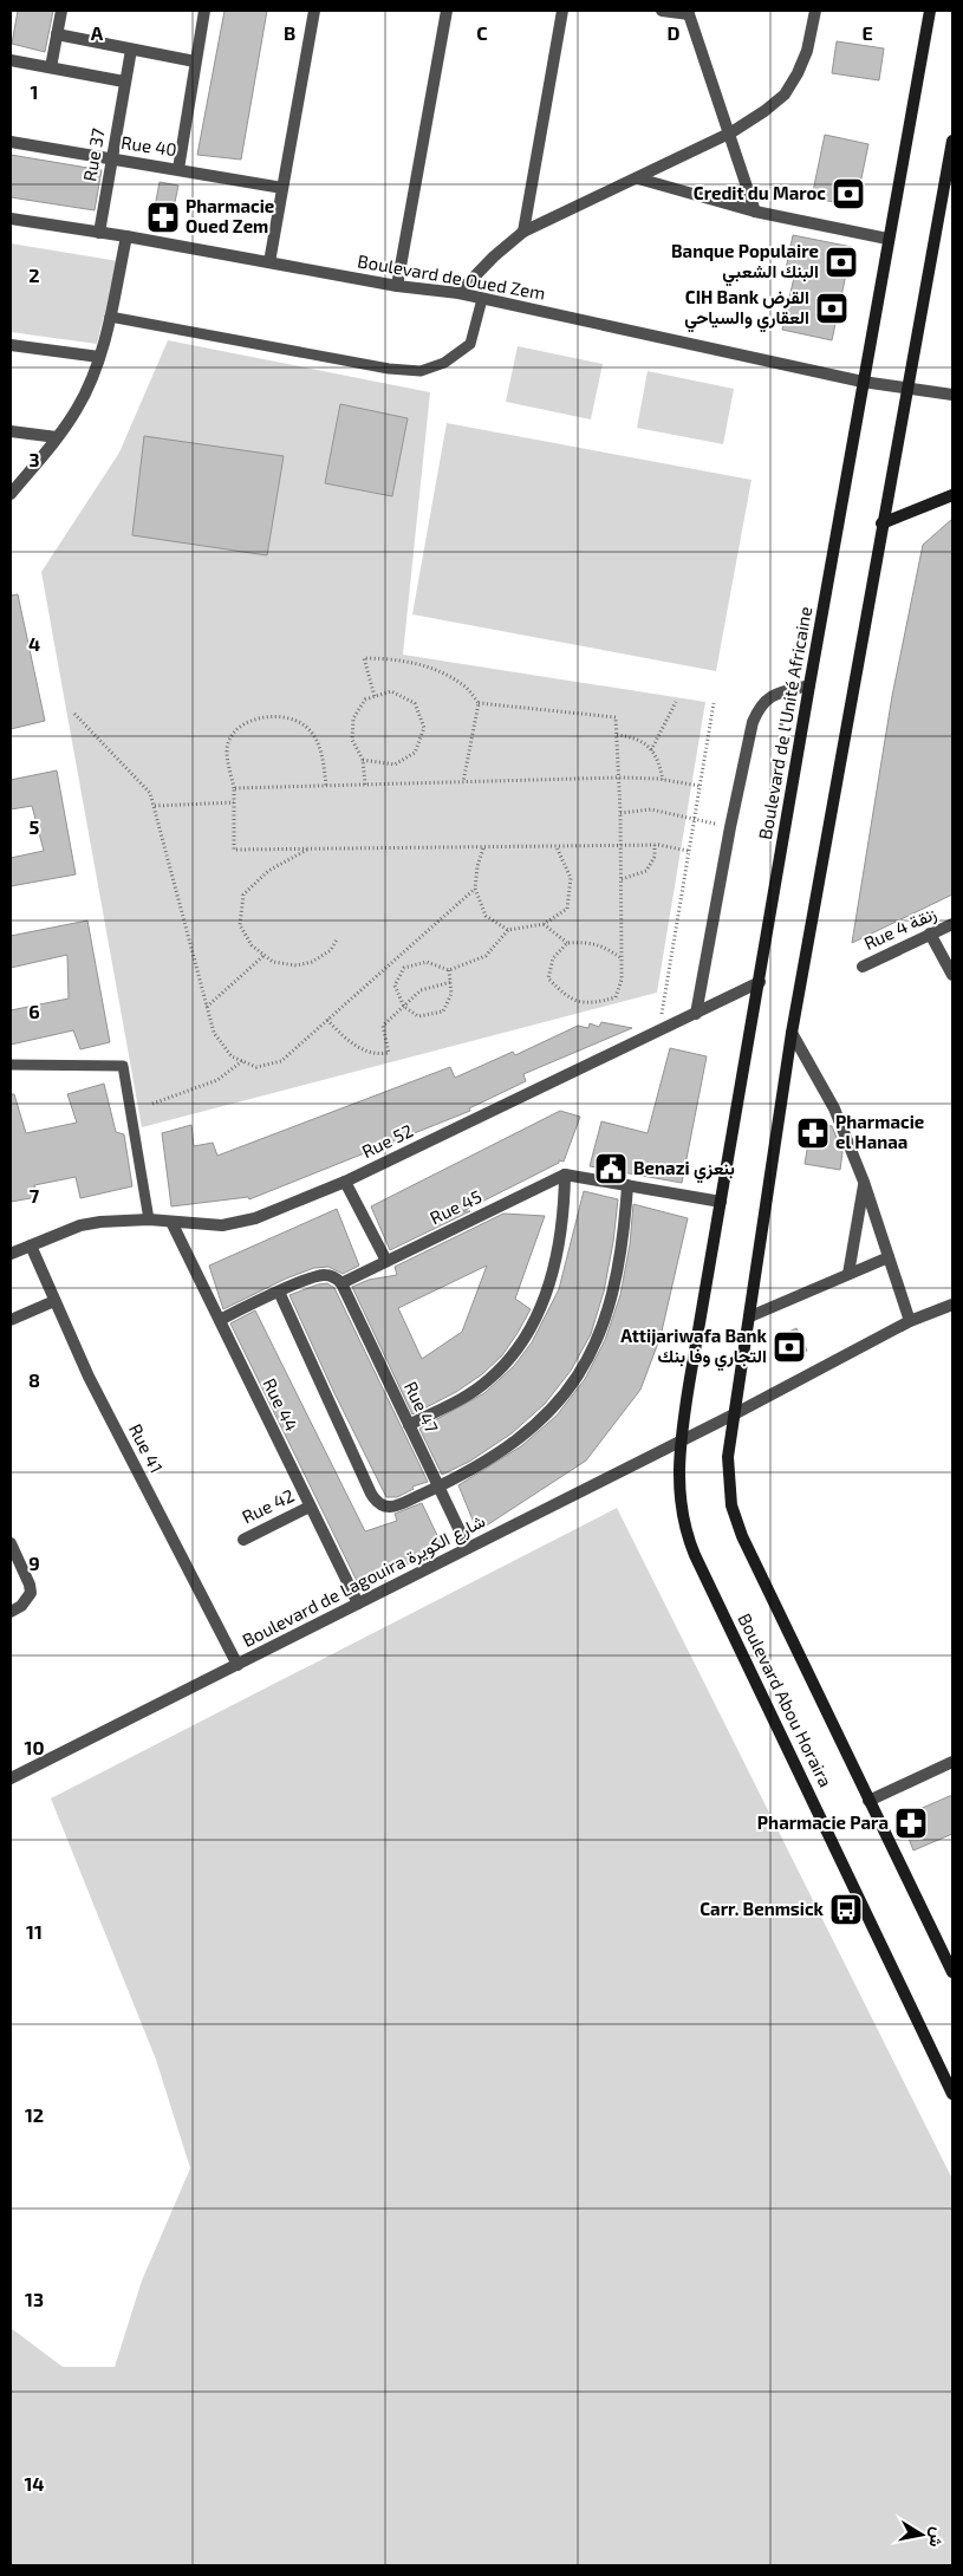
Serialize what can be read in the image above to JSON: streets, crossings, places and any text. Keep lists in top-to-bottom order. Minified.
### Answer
{"streets":{"main road":["Boulevard de l'Unité Africaine","Boulevard Abou Horaira"],"street":["Rue 40","Rue 37","Boulevard de Oued Zem","Rue 4 زنقة","Rue 52","Rue 45","Rue 44","Rue 47","Rue 41","Rue 42","Boulevard de Lagouira شارع الكويرة"]},"crossings":[["Rue 40","Rue 37"],["Rue 37","Boulevard de Oued Zem"],["Boulevard de Oued Zem","Boulevard de l'Unité Africaine"],["Boulevard de l'Unité Africaine","Rue 52"],["Boulevard de l'Unité Africaine","Boulevard de Lagouira شارع الكويرة"],["Boulevard de l'Unité Africaine","Boulevard Abou Horaira"],["Rue 52","Rue 44"],["Rue 52","Rue 41"],["Rue 45","Rue 47"],["Rue 44","Rue 42"],["Rue 44","Boulevard de Lagouira شارع الكويرة"],["Rue 47","Boulevard de Lagouira شارع الكويرة"],["Rue 41","Boulevard de Lagouira شارع الكويرة"],["Boulevard de Lagouira شارع الكويرة","Boulevard Abou Horaira"]],"places":{"bank":["Credit du Maroc","Banque Populaire البنك الشعبي","CIH Bank القرض العقاري والسياحي","Attijariwafa Bank التجاري وفا بنك"],"pharmacy":["Pharmacie Oued Zem","Pharmacie el Hanaa","Pharmacie Para"],"public building":["Benazi بنعزي"],"bus stop":["Carr. Benmsick"]},"north":"right","grid":{"columns":["A","B","C","D","E"],"rows":["1","2","3","4","5","6","7","8","9","10","11","12","13","14"]}}
